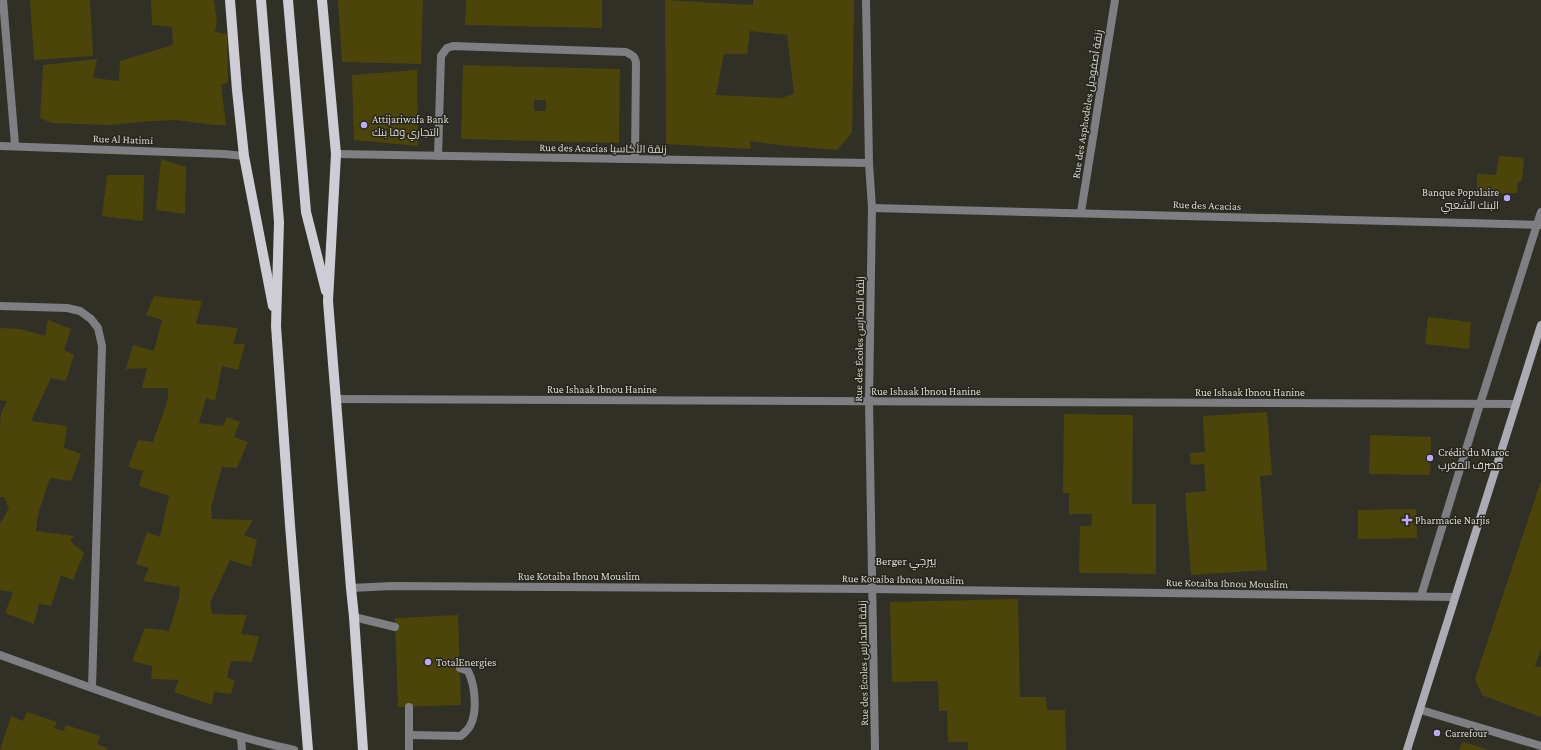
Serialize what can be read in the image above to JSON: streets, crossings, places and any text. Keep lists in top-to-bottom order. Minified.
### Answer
{"streets":{"street":["Rue des Asphodèles زنقة أصفوديل","Rue Al Hatimi","Rue des Acacias زنقة الأكاسيا","Rue des Acacias","Rue des Écoles زنقة المدارس","Rue Ishaak Ibnou Hanine","Rue Kotaiba Ibnou Mouslim"]},"crossings":[["Rue des Asphodèles زنقة أصفوديل","Rue des Acacias"],["Rue des Acacias زنقة الأكاسيا","Rue des Écoles زنقة المدارس"],["Rue des Acacias","Rue des Écoles زنقة المدارس"],["Rue des Écoles زنقة المدارس","Rue Ishaak Ibnou Hanine"],["Rue des Écoles زنقة المدارس","Rue Kotaiba Ibnou Mouslim"]],"districts":["Berger بيرجي"],"places":{"other":["Attijariwafa Bank التجاري وفا بنك","Banque Populaire البنك الشعبي","Crédit du Maroc مصرف المغرب","TotalEnergies","Carrefour"],"health":["Pharmacie Narjis"]}}
